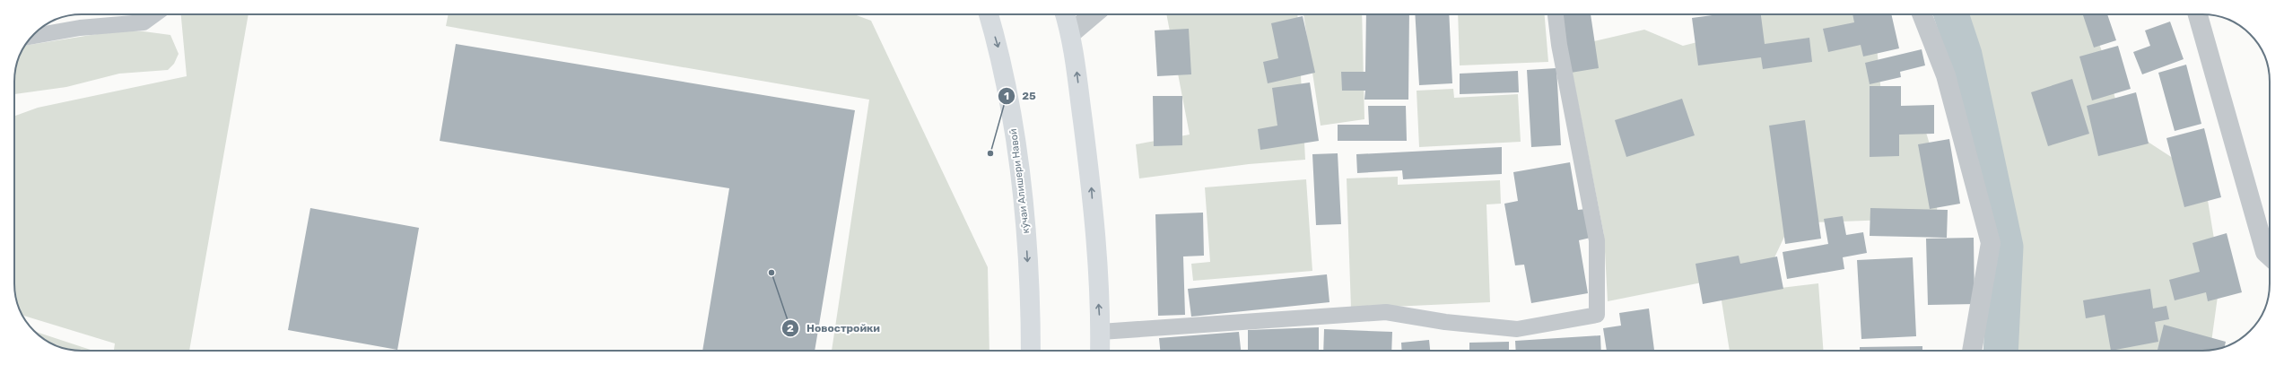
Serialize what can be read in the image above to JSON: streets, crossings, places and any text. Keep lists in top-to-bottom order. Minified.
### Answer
{"streets":{"street":["кӯчаи Алишери Навоӣ"]},"places":["25","Новостройки"]}
